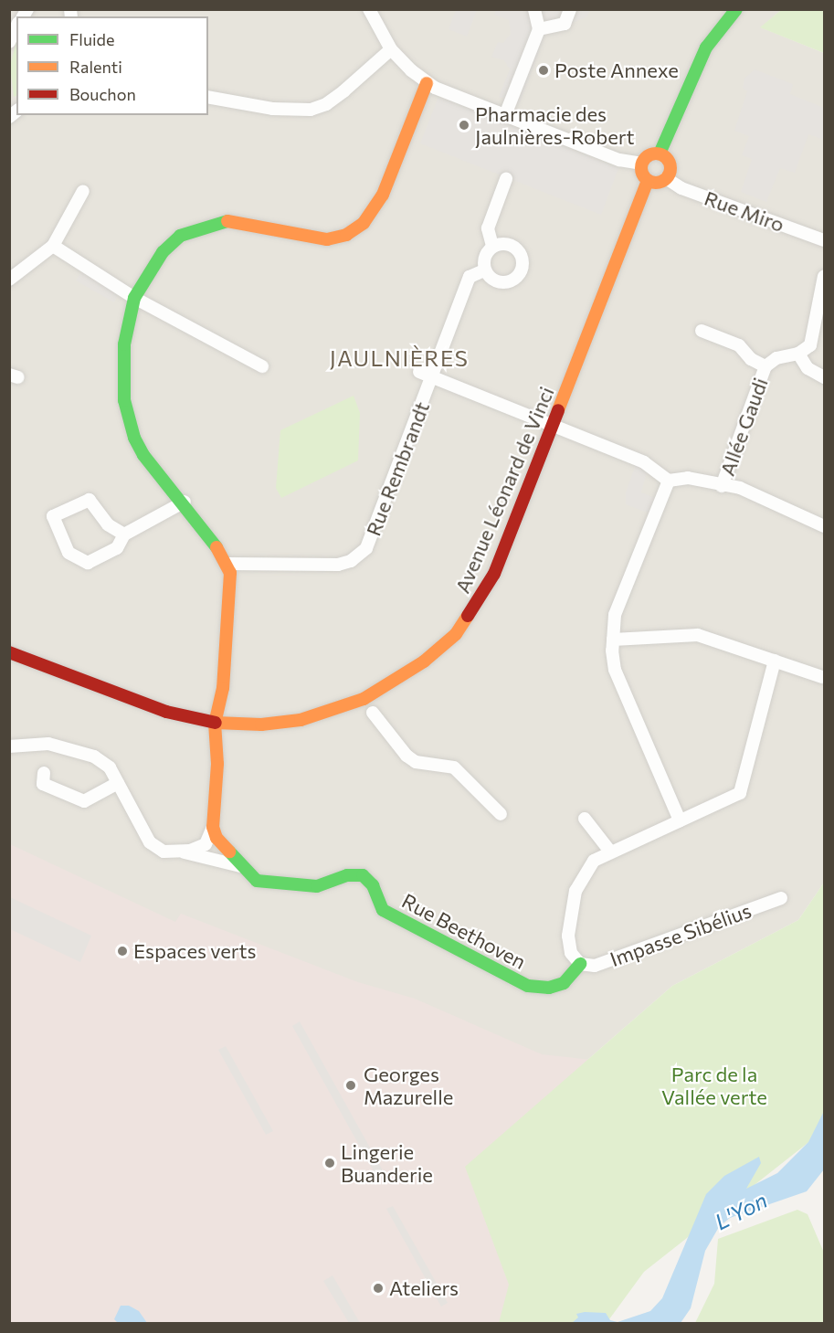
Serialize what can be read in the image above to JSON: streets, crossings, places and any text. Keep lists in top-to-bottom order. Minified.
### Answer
{"streets":{"street":["Rue Miro","Allée Gaudi","Rue Rembrandt","Avenue Léonard de Vinci","Rue Beethoven","Impasse Sibélius"]},"crossings":[["Rue Miro","Avenue Léonard de Vinci"],["Rue Beethoven","Impasse Sibélius"]],"districts":["JAULNIÈRES"],"water":["L'Yon"],"parks":["Parc de la Vallée verte"],"places":["Poste Annexe","Pharmacie des Jaulnières-Robert","Espaces verts","Georges Mazurelle","Lingerie Buanderie","Ateliers"],"legend":["Fluide","Ralenti","Bouchon"]}
